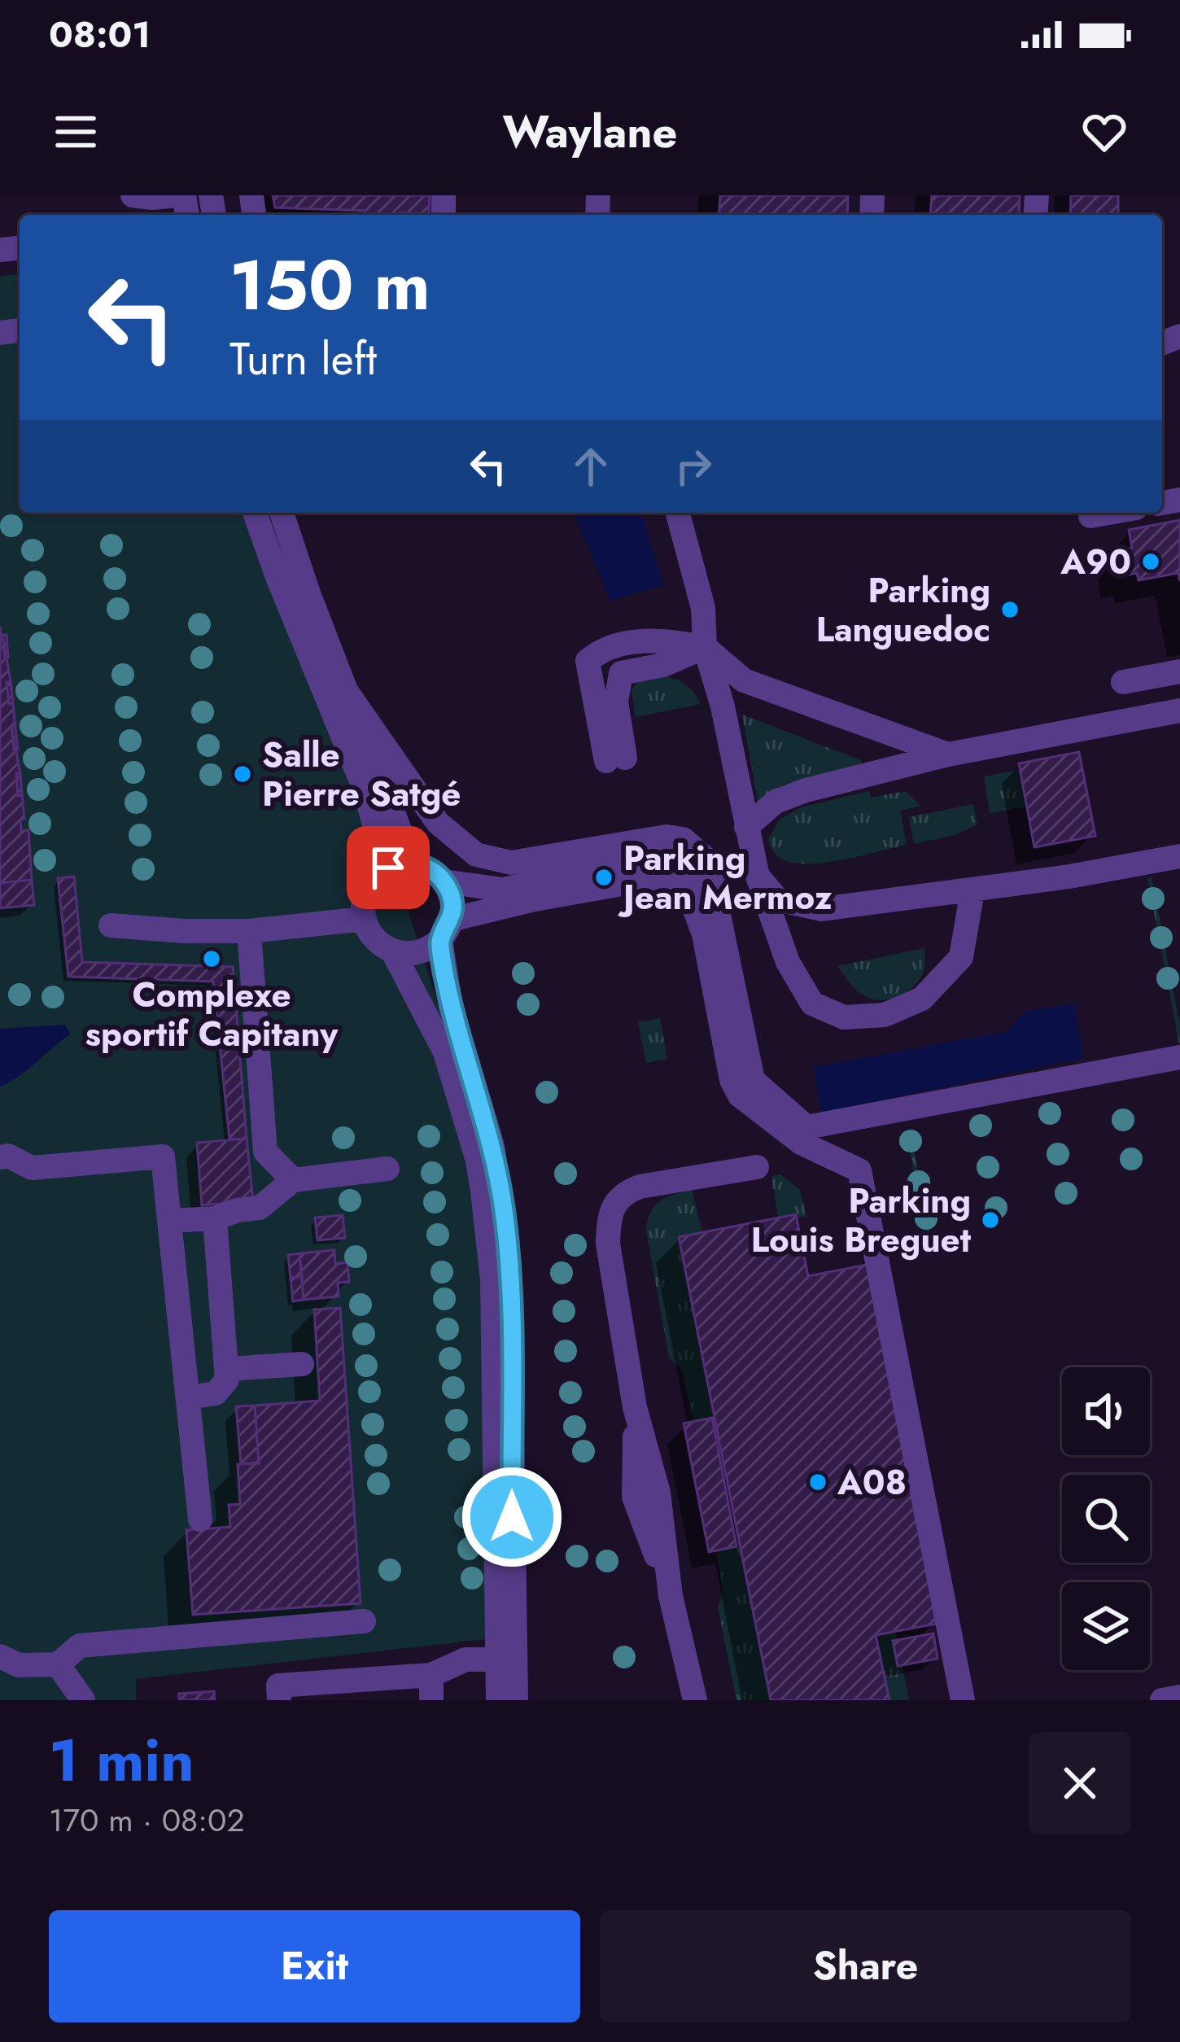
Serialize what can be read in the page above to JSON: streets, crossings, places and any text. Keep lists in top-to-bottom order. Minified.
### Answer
{"places":["A90","Parking Languedoc","Salle Pierre Satgé","Parking Jean Mermoz","Complexe sportif Capitany","Parking Louis Breguet","A08"],"page":{"status":"08:01","header":"Waylane","turn":["150 m","Turn left"],"heading":["1 min","170 m · 08:02"],"buttons":["Exit","Share"]}}
